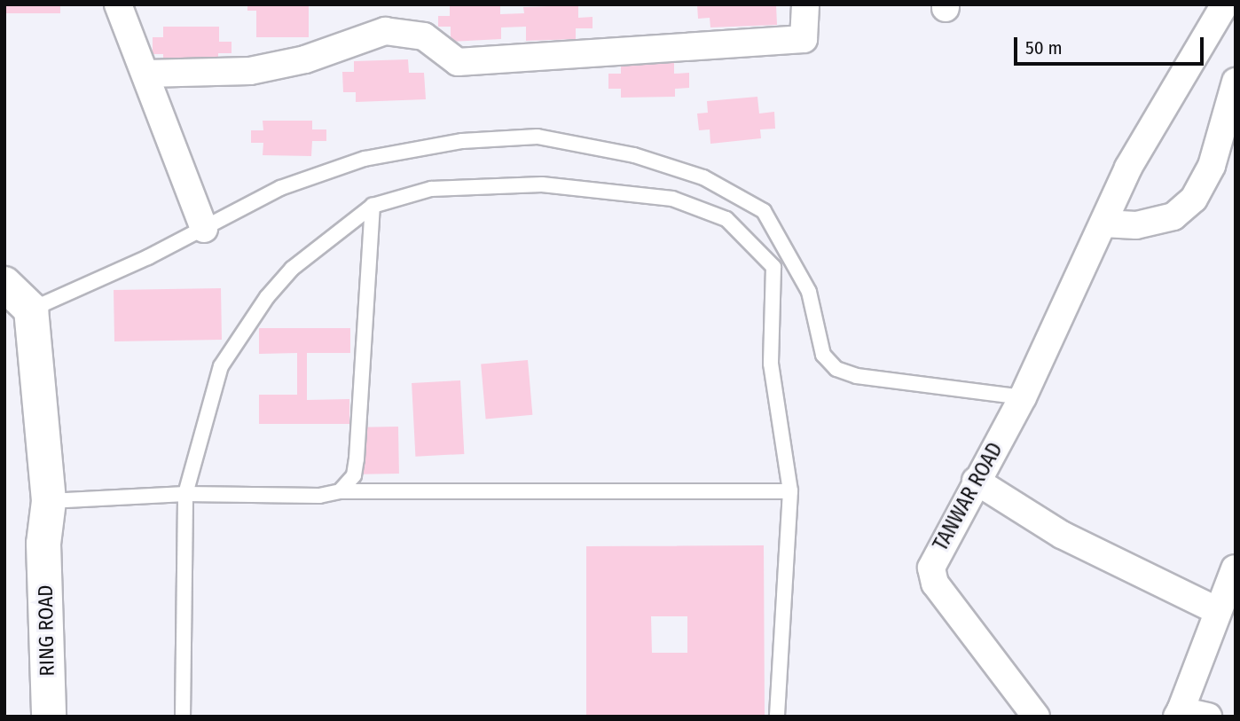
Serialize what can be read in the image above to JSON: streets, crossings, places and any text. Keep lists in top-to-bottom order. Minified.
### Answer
{"streets":{"main road":["RING ROAD"],"street":["TANWAR ROAD"]},"scale_bar":"50 m"}
